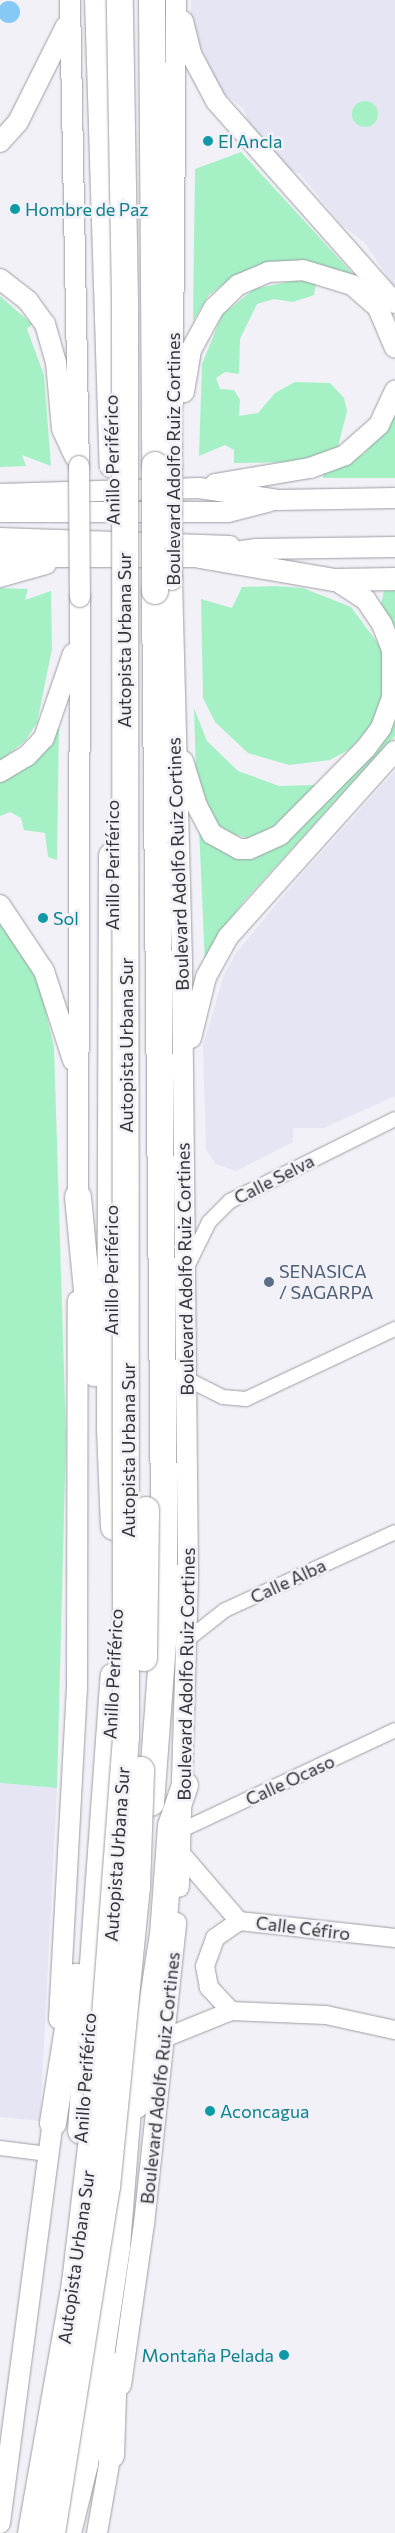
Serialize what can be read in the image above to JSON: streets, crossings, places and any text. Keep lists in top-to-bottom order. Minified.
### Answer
{"streets":{"highway":["Anillo Periférico","Autopista Urbana Sur"],"main road":["Boulevard Adolfo Ruiz Cortines"],"street":["Calle Selva","Calle Alba","Calle Ocaso","Calle Céfiro"]},"crossings":[["Boulevard Adolfo Ruiz Cortines","Calle Selva"],["Boulevard Adolfo Ruiz Cortines","Calle Alba"],["Boulevard Adolfo Ruiz Cortines","Calle Ocaso"],["Boulevard Adolfo Ruiz Cortines","Calle Céfiro"]],"places":["El Ancla","Hombre de Paz","Sol","SENASICA / SAGARPA","Aconcagua","Montaña Pelada"]}
